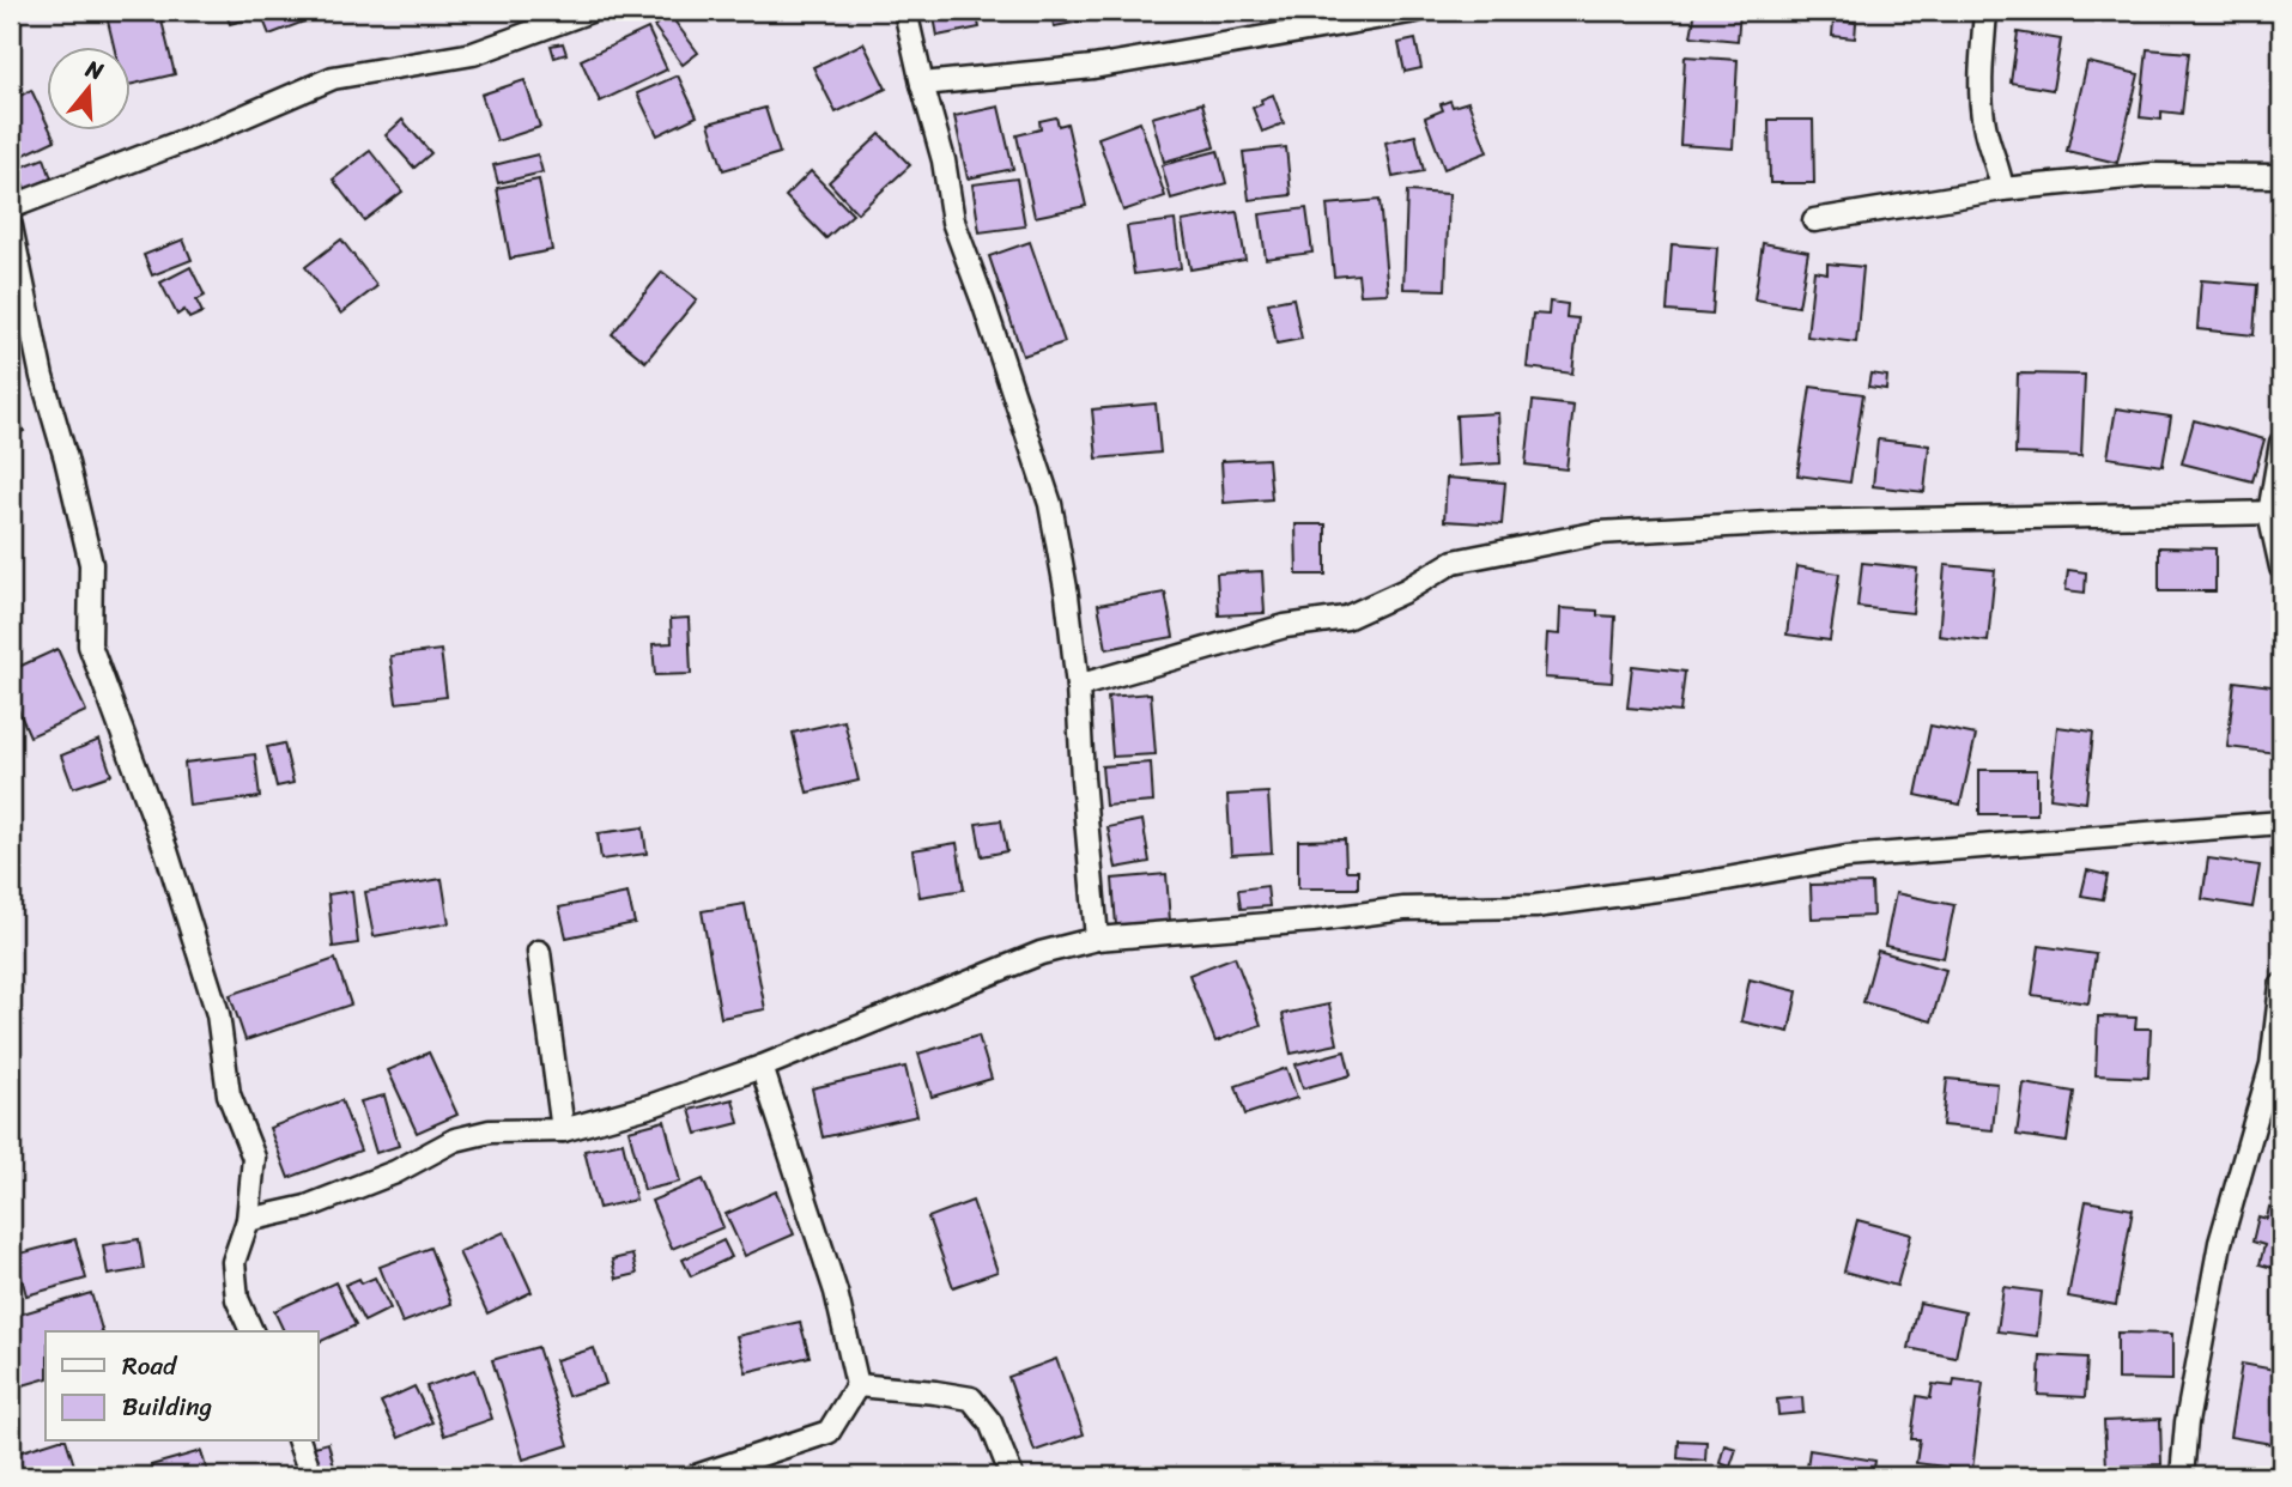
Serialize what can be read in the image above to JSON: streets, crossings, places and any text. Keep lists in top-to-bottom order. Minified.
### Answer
{"legend":["Road","Building"],"north":"top"}
